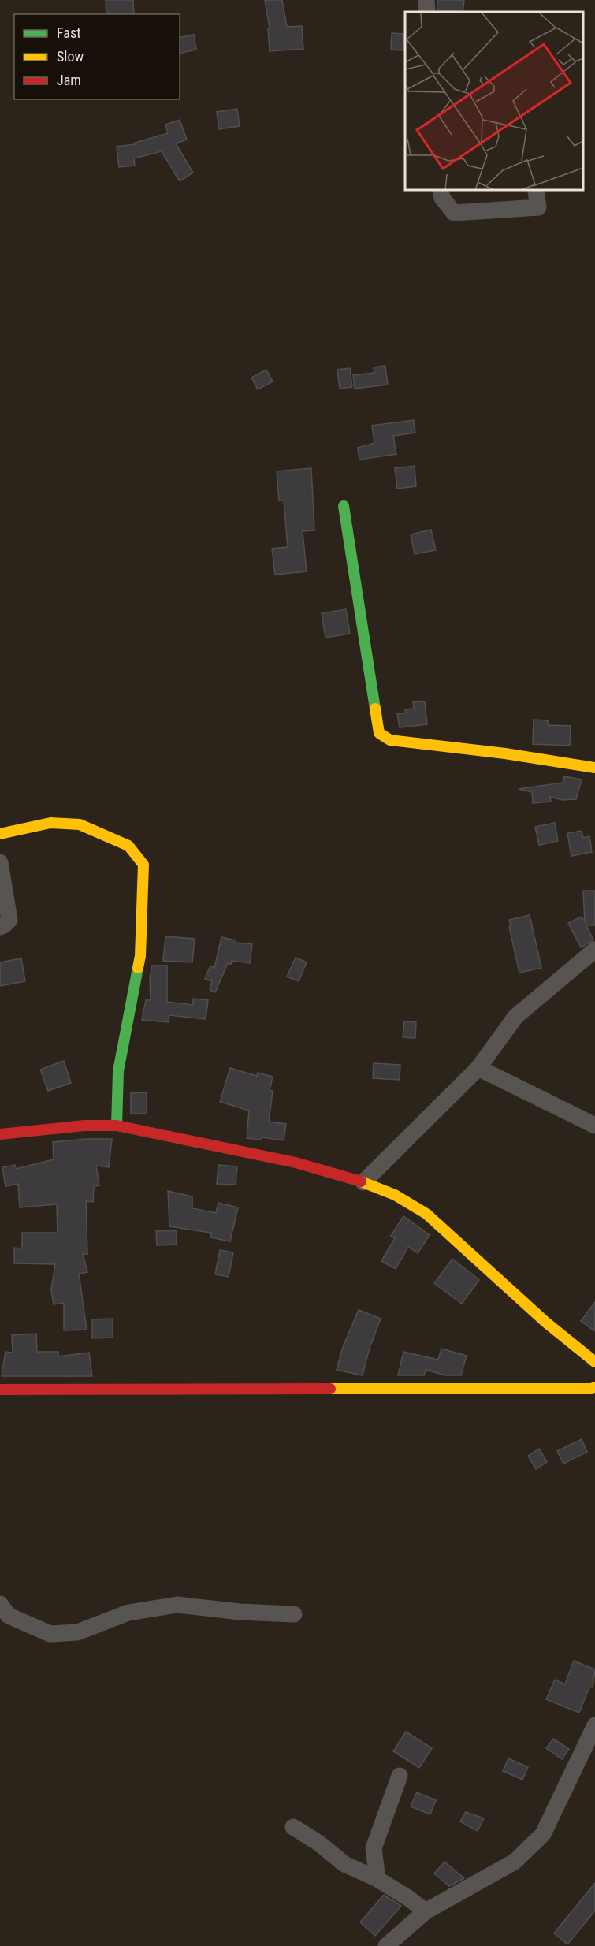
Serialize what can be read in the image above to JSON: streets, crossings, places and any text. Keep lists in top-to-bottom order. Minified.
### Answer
{"legend":["Fast","Slow","Jam"]}
